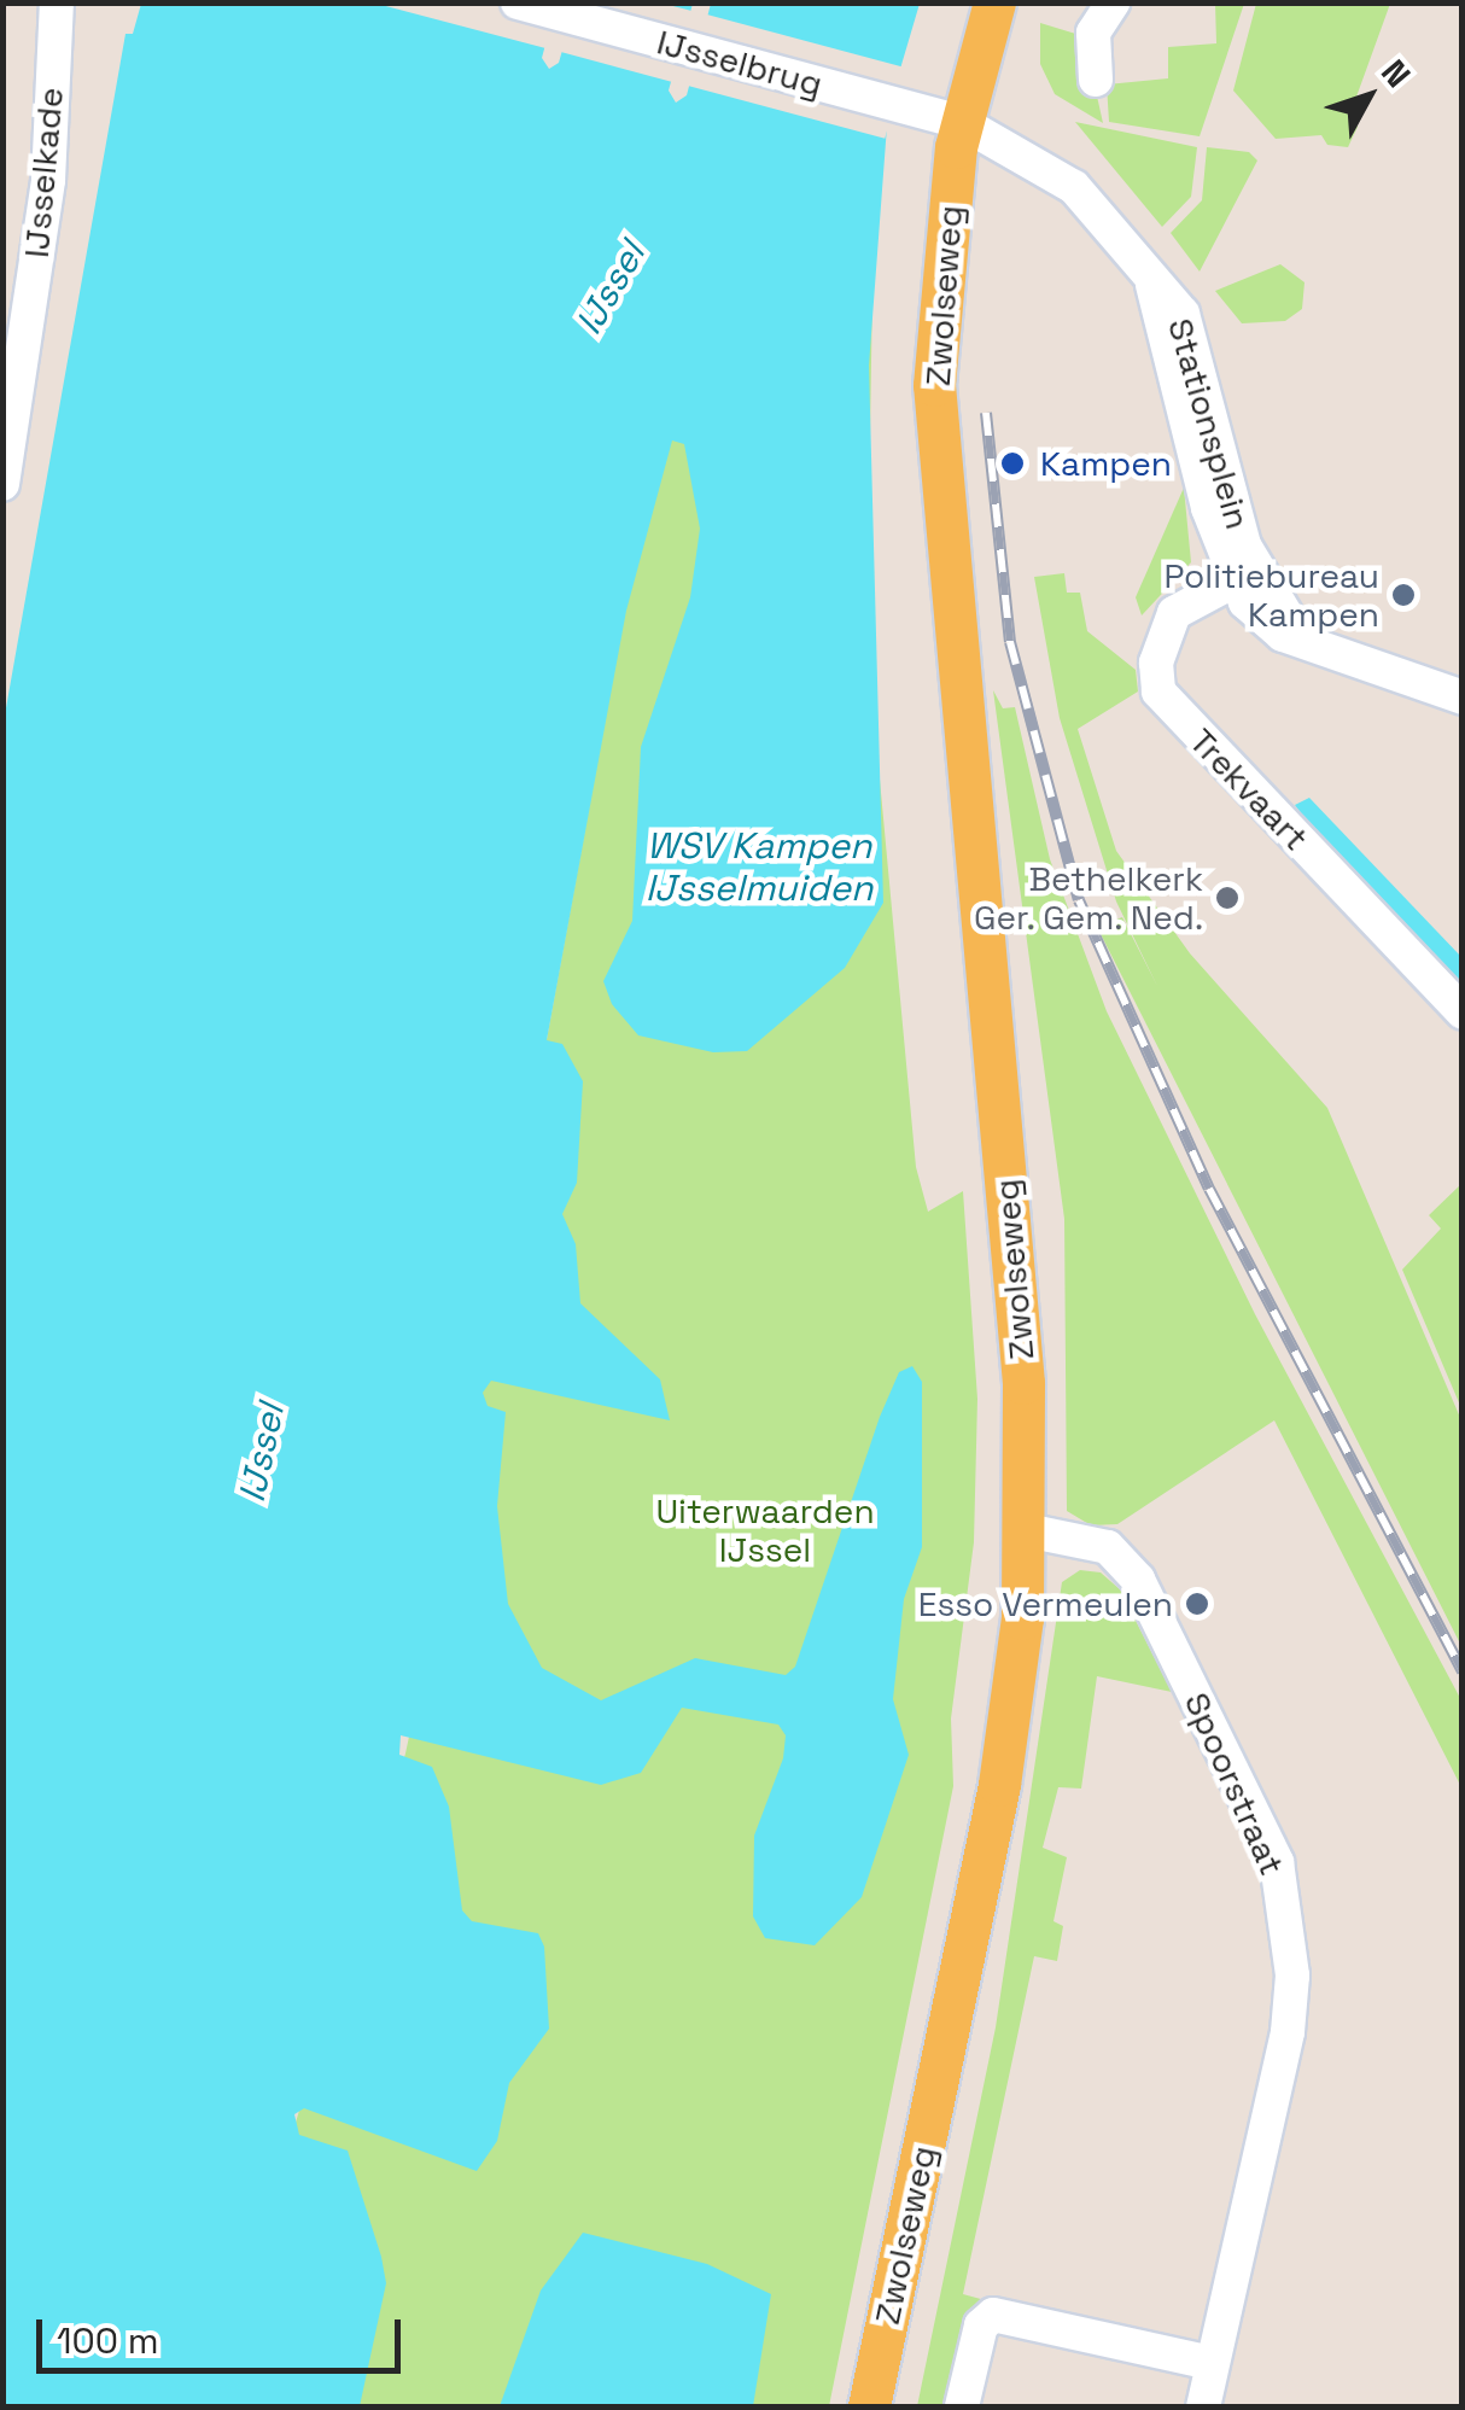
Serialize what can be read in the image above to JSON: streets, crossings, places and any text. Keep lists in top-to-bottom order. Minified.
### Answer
{"streets":{"main road":["Zwolseweg"],"street":["IJsselbrug","IJsselkade","Stationsplein","Trekvaart","Spoorstraat"]},"crossings":[["IJsselbrug","Zwolseweg"],["IJsselbrug","Stationsplein"],["Zwolseweg","Stationsplein"],["Zwolseweg","Spoorstraat"],["Stationsplein","Trekvaart"]],"water":["IJssel","WSV Kampen IJsselmuiden"],"parks":["Uiterwaarden IJssel"],"places":["Kampen","Politiebureau Kampen","Bethelkerk Ger. Gem. Ned.","Esso Vermeulen"],"scale_bar":"100 m","north":"top right"}
